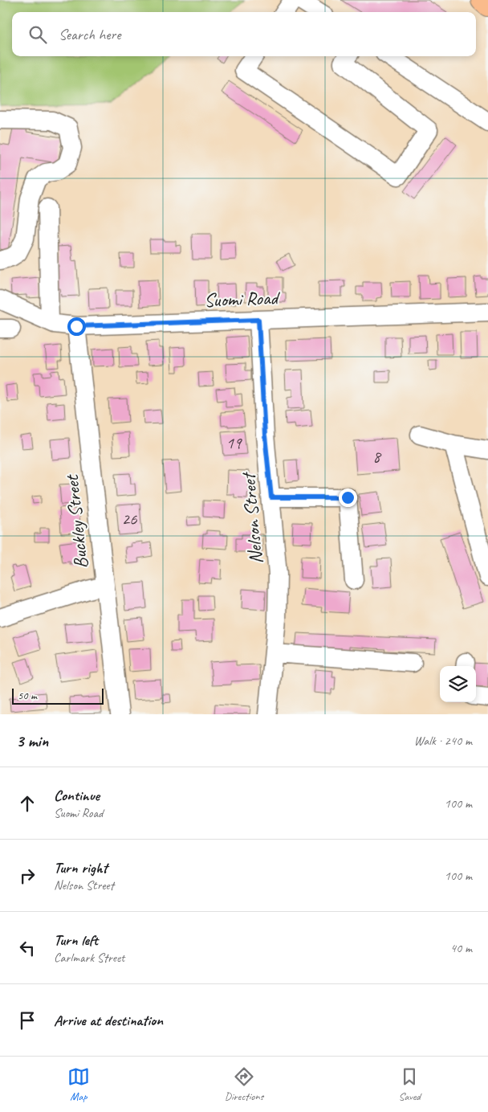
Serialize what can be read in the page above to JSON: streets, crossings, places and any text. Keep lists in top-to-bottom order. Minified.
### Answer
{"streets":{"street":["Suomi Road","Nelson Street","Buckley Street"]},"crossings":[["Suomi Road","Nelson Street"],["Suomi Road","Buckley Street"]],"house_numbers":["19","8","26"],"scale_bar":"50 m","page":{"search":"Search here","scale":"50 m","heading":["3 min","Walk · 240 m"],"list":[["Continue","Suomi Road","100 m"],["Turn right","Nelson Street","100 m"],["Turn left","Carlmark Street","40 m"],"Arrive at destination"],"nav":["Map","Directions","Saved"]}}
